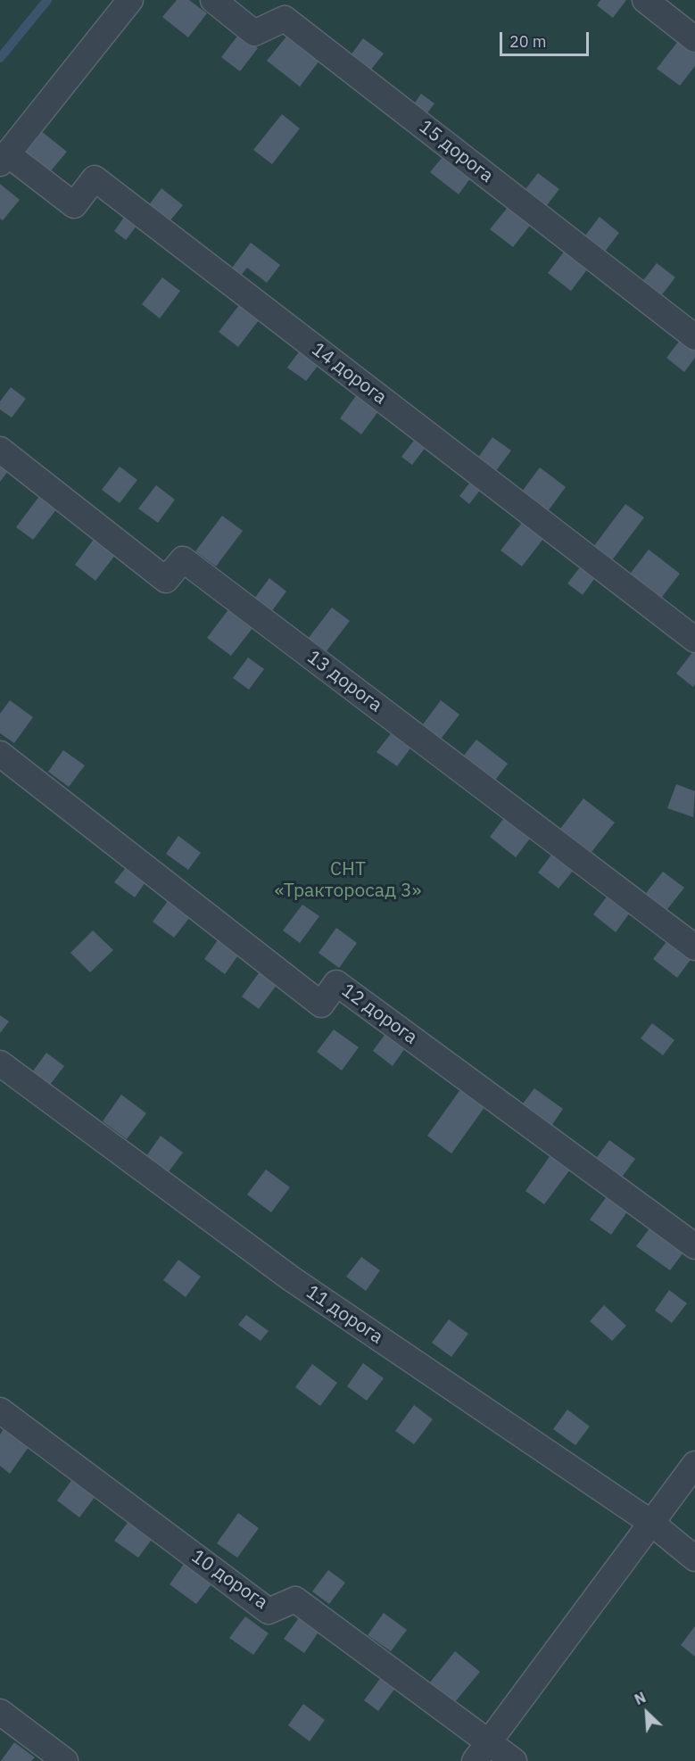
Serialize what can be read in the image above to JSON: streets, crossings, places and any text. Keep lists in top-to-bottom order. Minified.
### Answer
{"streets":{"street":["15 дорога","14 дорога","13 дорога","12 дорога","11 дорога","10 дорога"]},"parks":["СНТ «Тракторосад 3»"],"scale_bar":"20 m","north":"top left"}
